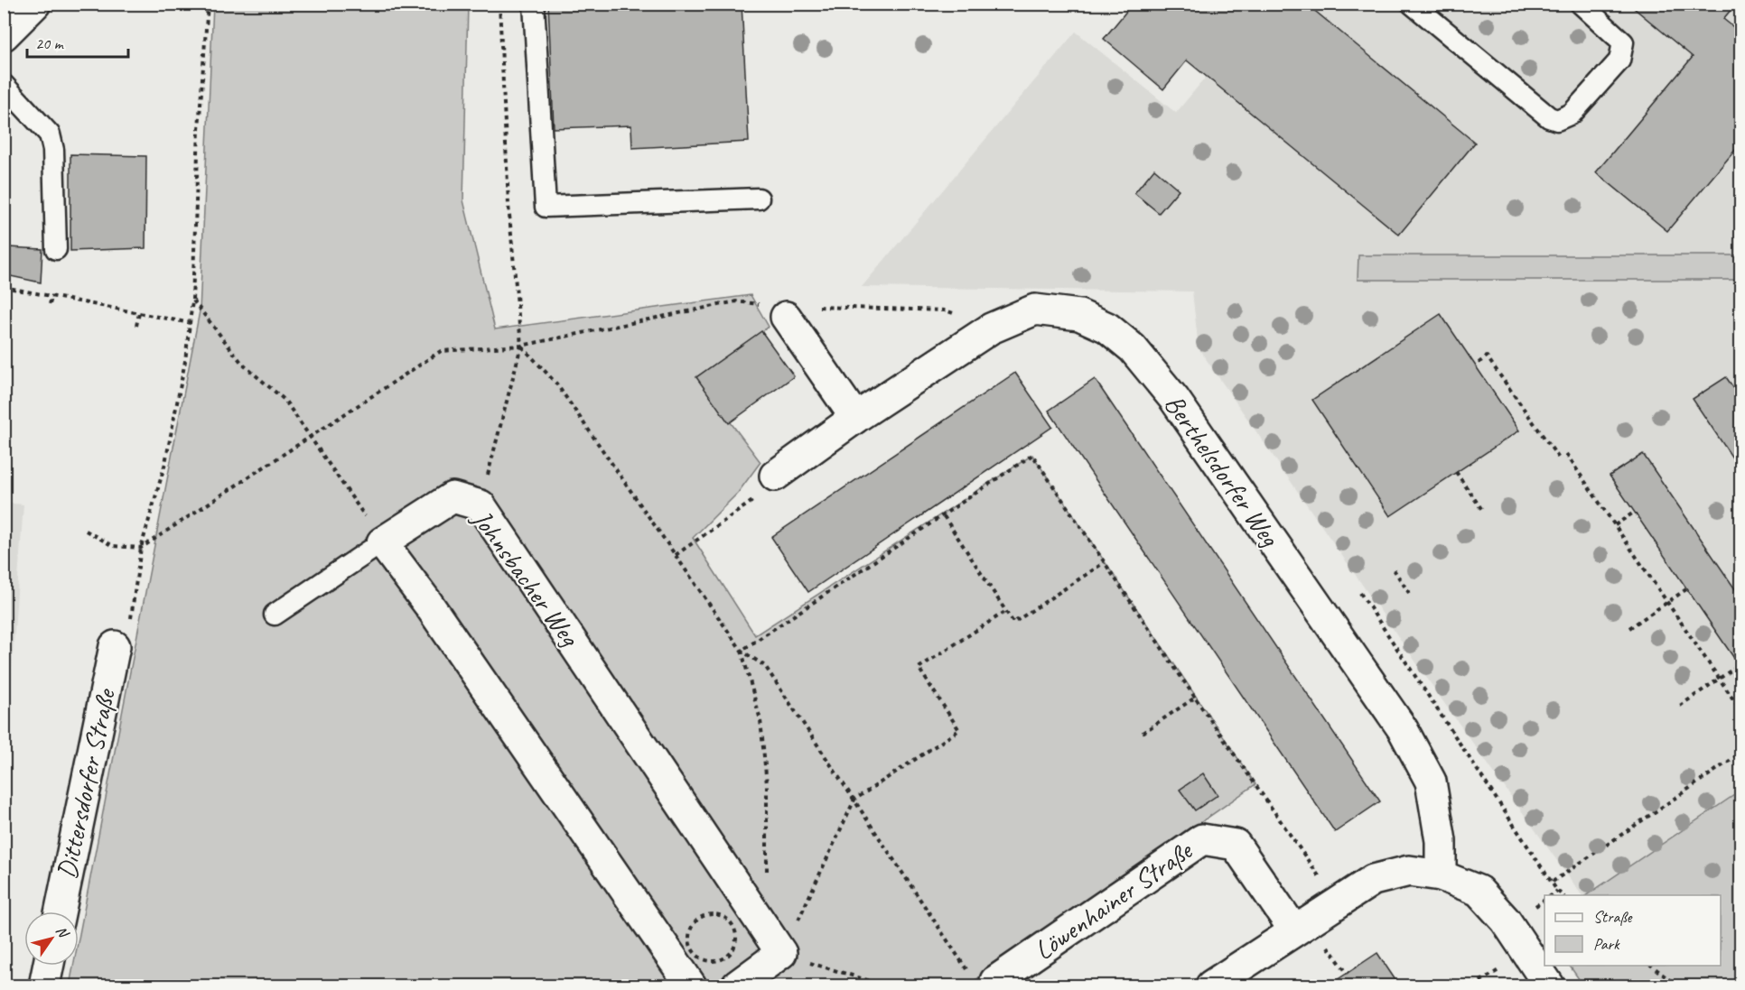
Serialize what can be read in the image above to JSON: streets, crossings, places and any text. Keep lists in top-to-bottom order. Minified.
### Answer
{"streets":{"street":["Berthelsdorfer Weg","Johnsbacher Weg","Dittersdorfer Straße","Löwenhainer Straße"]},"legend":["Straße","Park"],"scale_bar":"20 m","north":"top right"}
